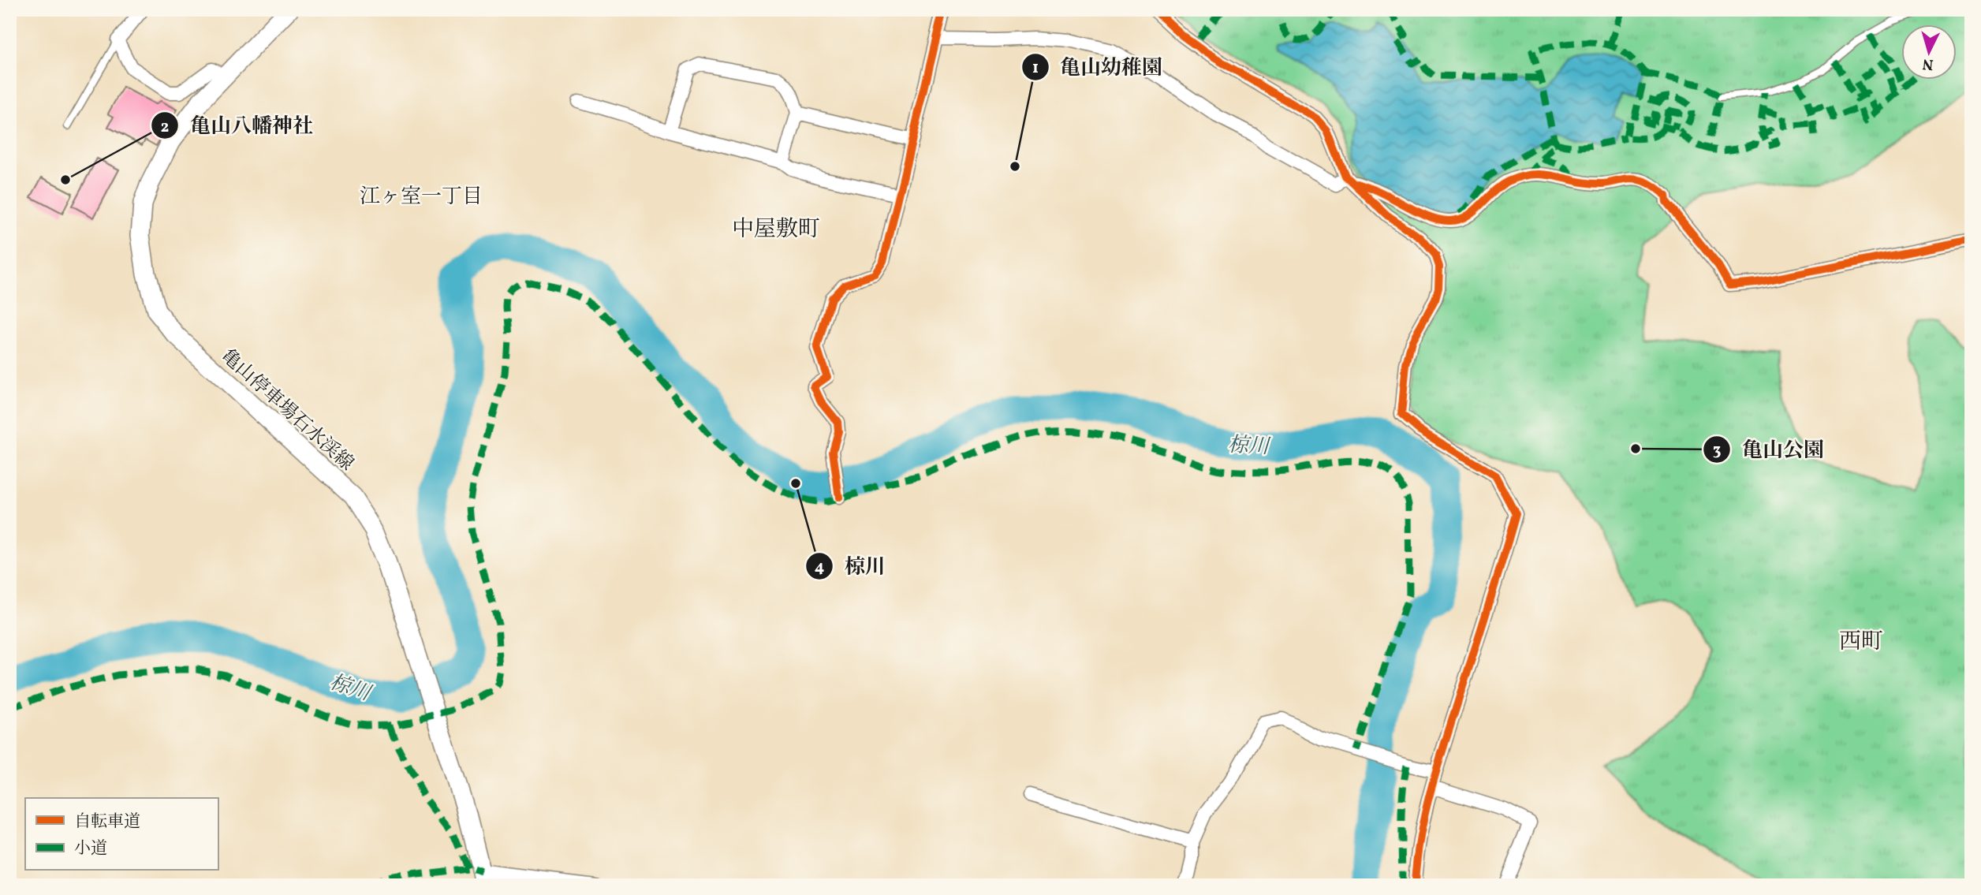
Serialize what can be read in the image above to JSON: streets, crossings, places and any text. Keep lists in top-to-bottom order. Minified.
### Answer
{"streets":{"main road":["亀山停車場石水渓線"]},"districts":["江ヶ室一丁目","中屋敷町","西町"],"water":["椋川"],"places":["亀山幼稚園","亀山八幡神社","亀山公園","椋川"],"legend":["自転車道","小道"],"north":"bottom"}
